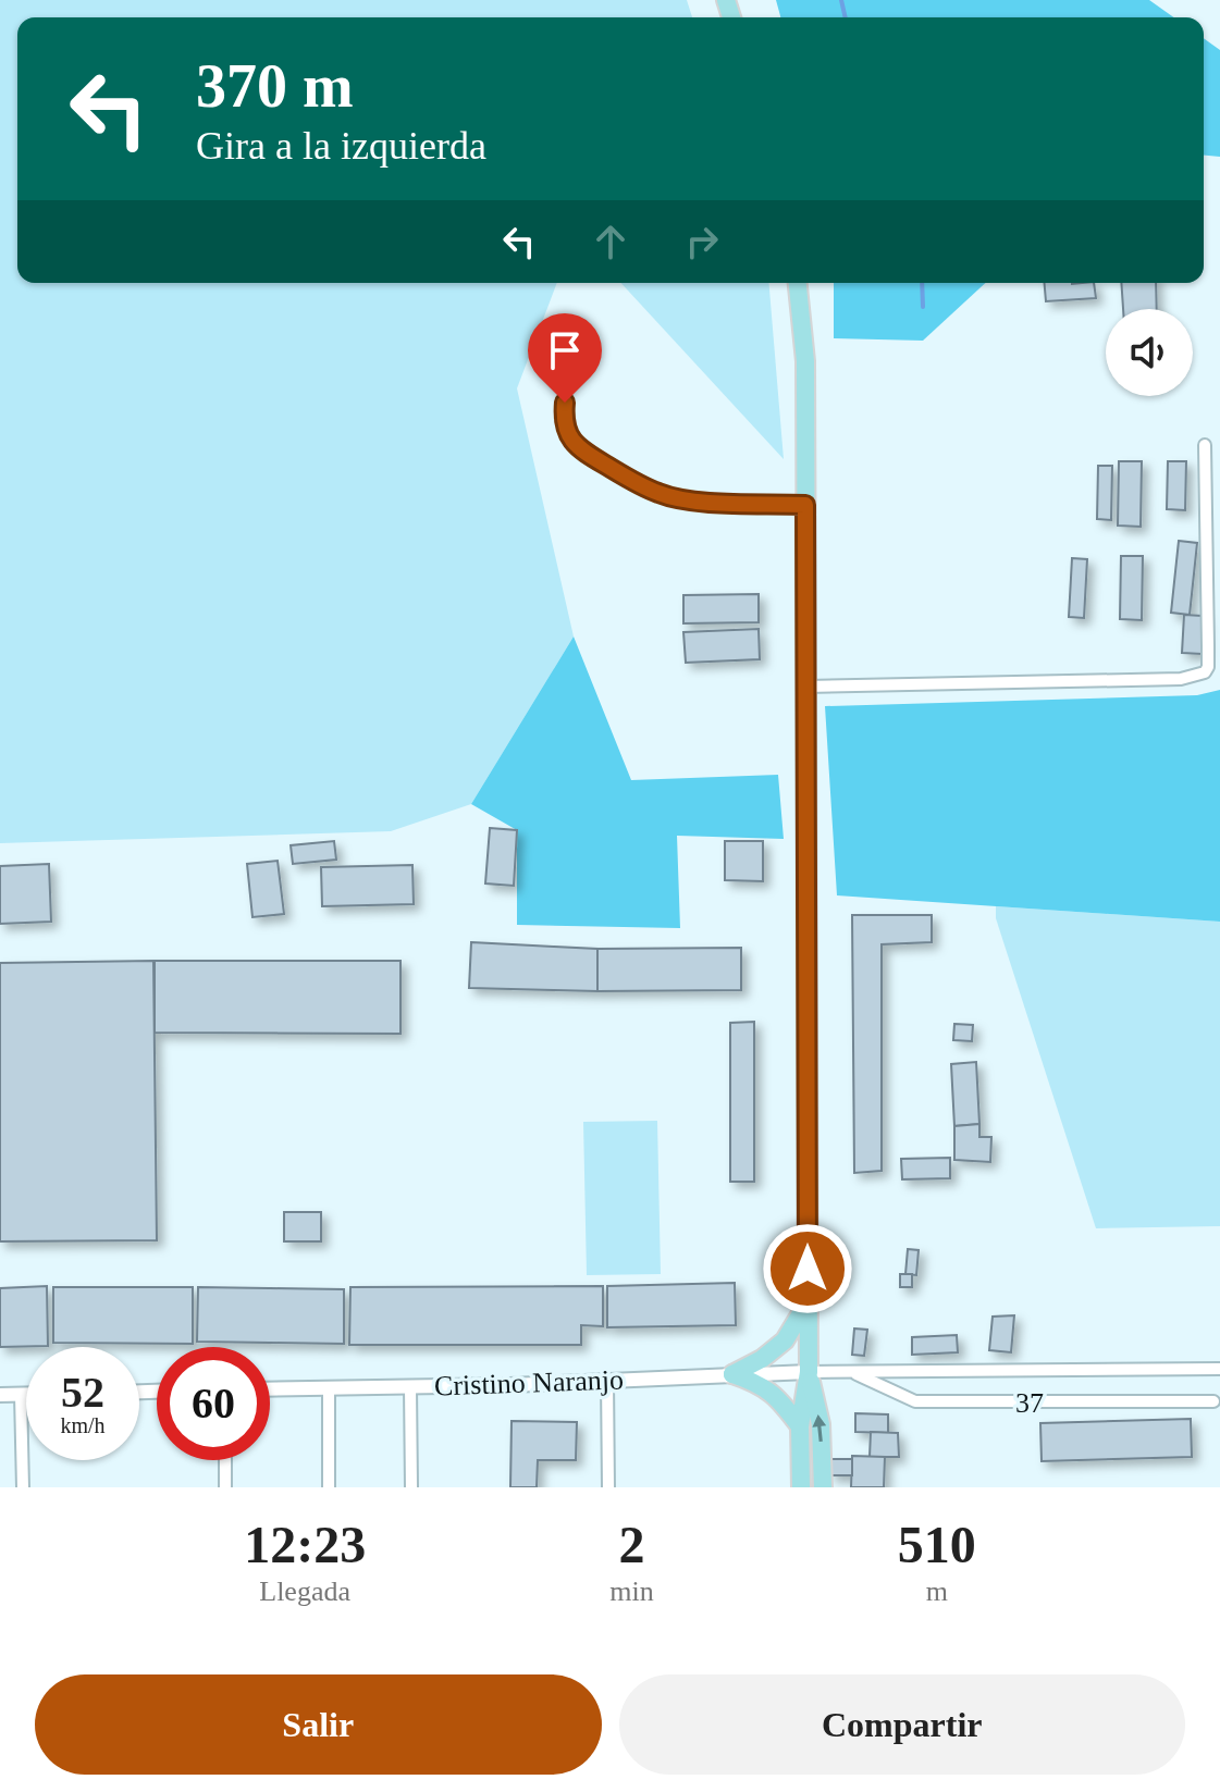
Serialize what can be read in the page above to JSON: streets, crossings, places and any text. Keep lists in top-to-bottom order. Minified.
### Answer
{"streets":{"street":["Cristino Naranjo","37"]},"crossings":[["Cristino Naranjo","37"]],"page":{"turn":["370 m","Gira a la izquierda"],"speed":"52 km/h","limit":"60","eta":["12:23","Llegada","2","min","510","m"],"buttons":["Salir","Compartir"]}}
